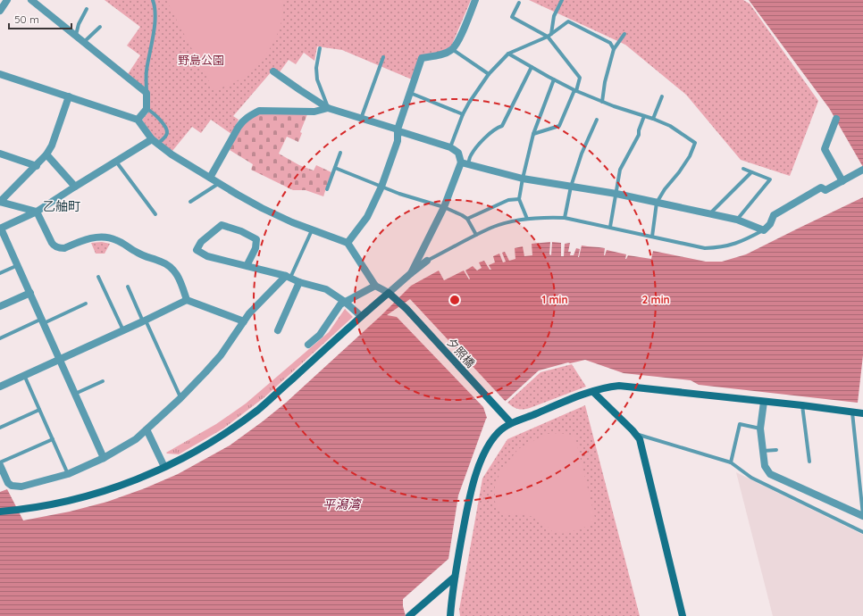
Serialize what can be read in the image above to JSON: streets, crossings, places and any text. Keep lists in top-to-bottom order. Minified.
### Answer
{"streets":{"street":["夕照橋"]},"districts":["乙舳町"],"water":["平潟湾"],"parks":["野島公園"],"scale_bar":"50 m","rings":["1 min","2 min"]}
